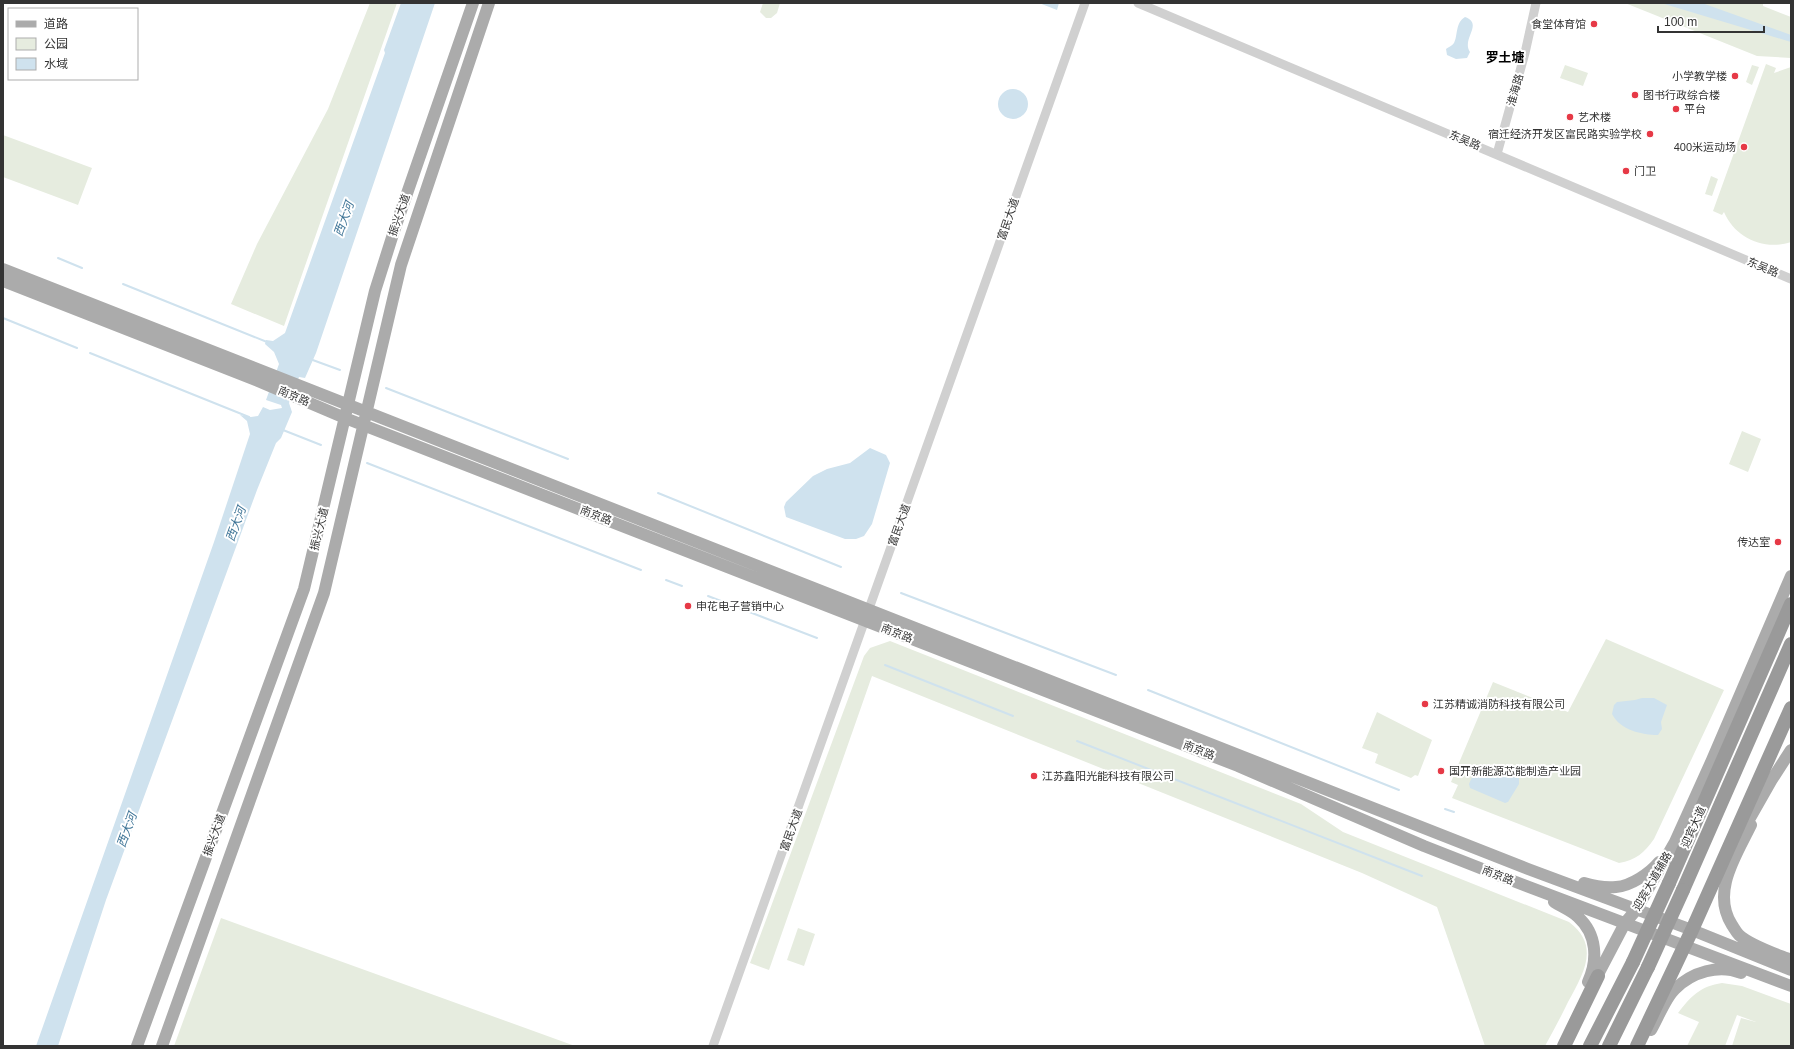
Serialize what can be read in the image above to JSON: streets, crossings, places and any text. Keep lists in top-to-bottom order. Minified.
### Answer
{"streets":{"highway":["迎宾大道"],"main road":["振兴大道","南京路","迎宾大道辅路"],"street":["淮海路","东吴路","富民大道"]},"crossings":[["淮海路","东吴路"],["振兴大道","南京路"],["富民大道","南京路"],["南京路","迎宾大道辅路"]],"districts":["罗土塘"],"water":["西大河"],"places":["食堂体育馆","小学教学楼","图书行政综合楼","平台","艺术楼","宿迁经济开发区富民路实验学校","400米运动场","门卫","传达室","申花电子营销中心","江苏精诚消防科技有限公司","国开新能源芯能制造产业园","江苏鑫阳光能科技有限公司"],"legend":["道路","公园","水域"],"scale_bar":"100 m"}
